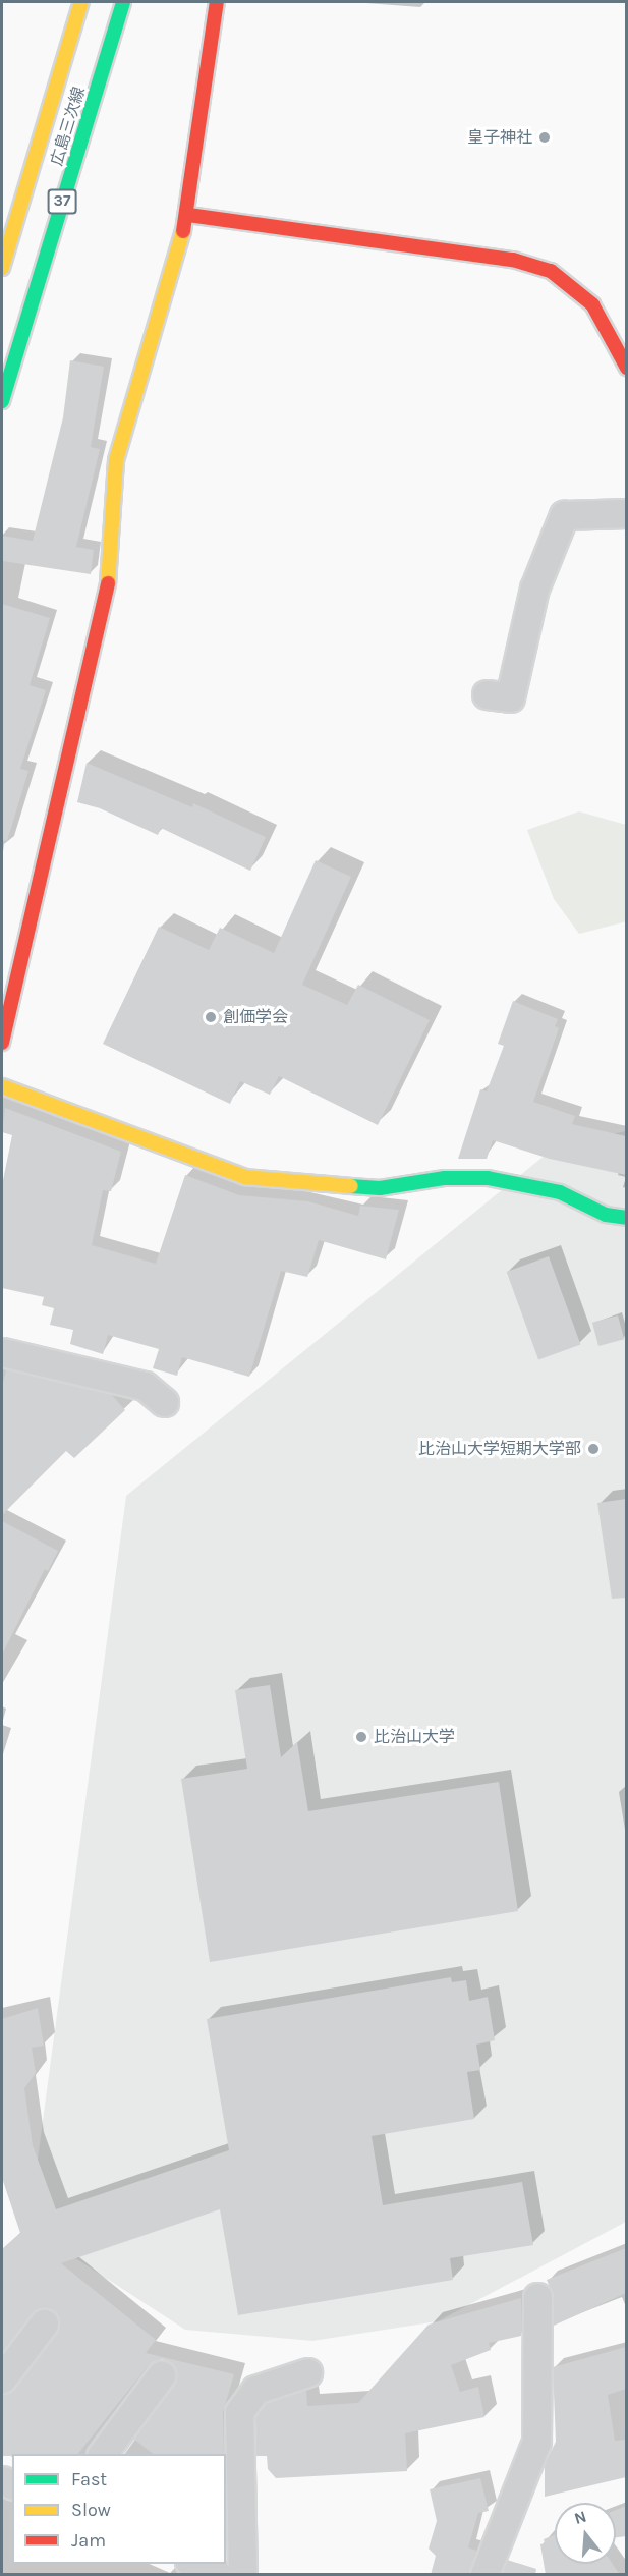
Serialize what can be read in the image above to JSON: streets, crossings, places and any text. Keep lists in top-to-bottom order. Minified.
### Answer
{"streets":{"street":["広島三次線","37"]},"places":["皇子神社","創価学会","比治山大学短期大学部","比治山大学"],"legend":["Fast","Slow","Jam"],"north":"top"}
